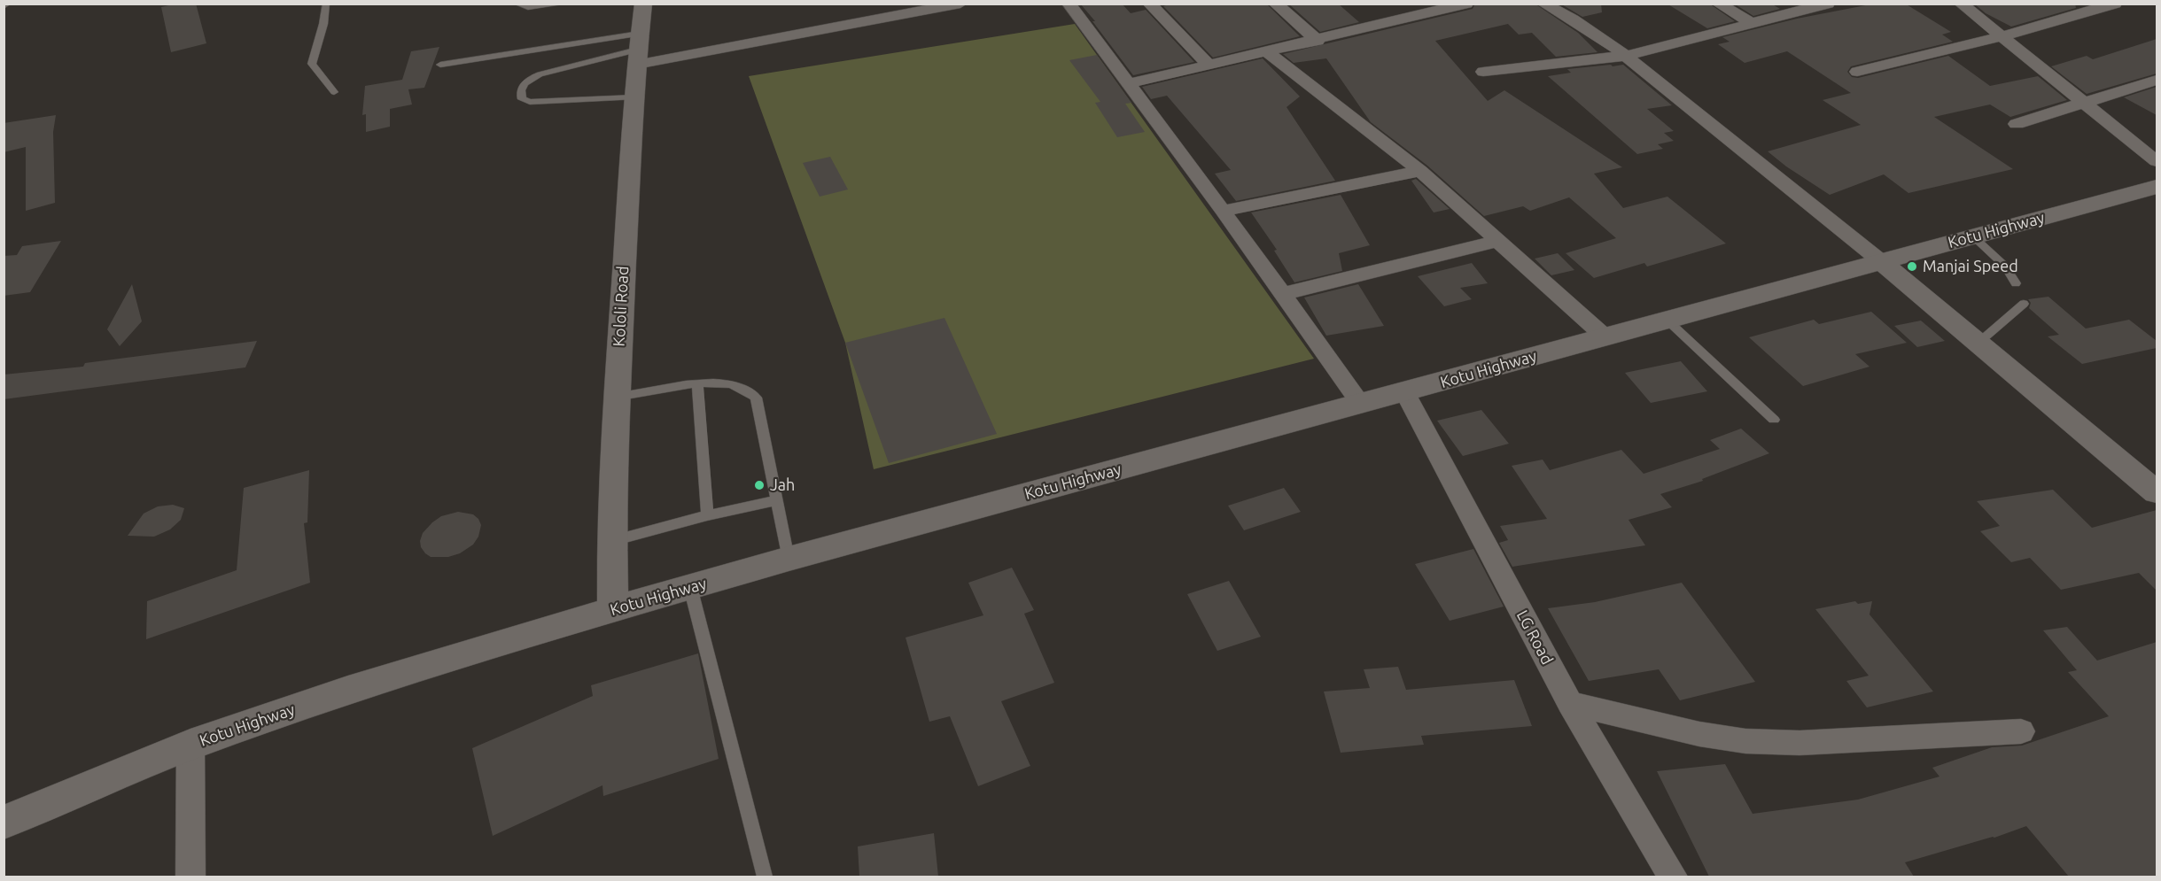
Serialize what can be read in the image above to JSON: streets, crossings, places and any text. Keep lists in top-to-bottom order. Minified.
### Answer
{"streets":{"street":["Kotu Highway","Kololi Road","LG Road"]},"crossings":[["Kotu Highway","Kololi Road"],["Kotu Highway","LG Road"]],"places":["Manjai Speed","Jah"]}
